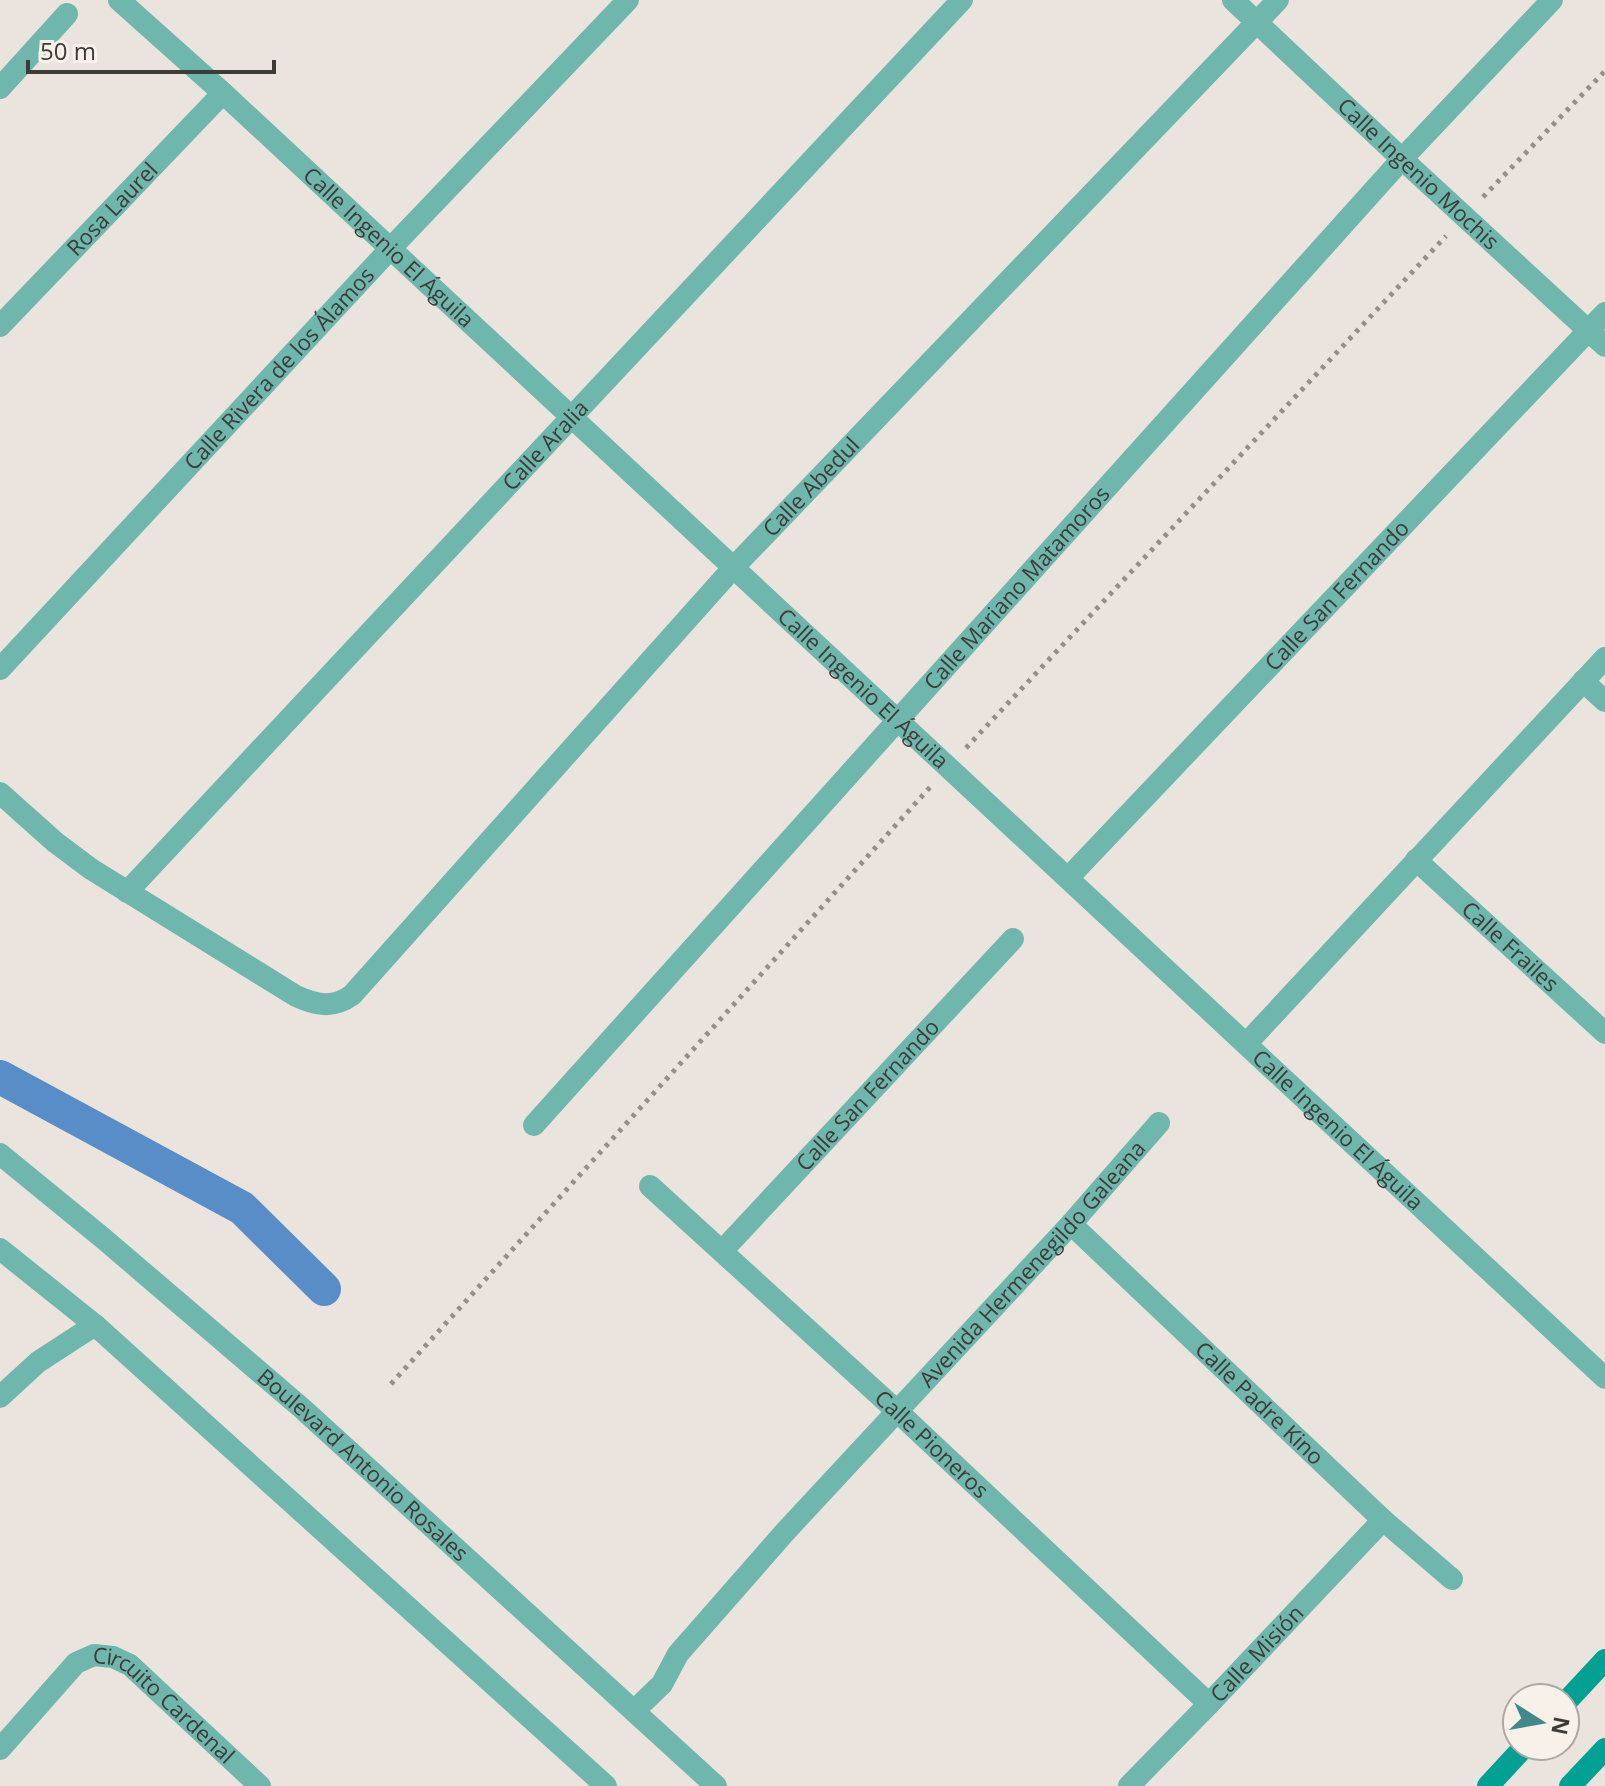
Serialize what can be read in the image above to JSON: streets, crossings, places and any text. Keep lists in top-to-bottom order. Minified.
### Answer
{"streets":{"street":["Calle Ingenio Mochis","Rosa Laurel","Calle Ingenio El Águila","Calle Rivera de los Álamos","Calle Aralia","Calle Abedul","Calle Mariano Matamoros","Calle San Fernando","Calle Frailes","Avenida Hermenegildo Galeana","Calle Padre Kino","Calle Pioneros","Boulevard Antonio Rosales","Calle Misión","Circuito Cardenal"]},"crossings":[["Calle Ingenio Mochis","Calle Abedul"],["Calle Ingenio Mochis","Calle Mariano Matamoros"],["Calle Ingenio Mochis","Calle San Fernando"],["Rosa Laurel","Calle Ingenio El Águila"],["Calle Ingenio El Águila","Calle Rivera de los Álamos"],["Calle Ingenio El Águila","Calle Aralia"],["Calle Ingenio El Águila","Calle Abedul"],["Calle Ingenio El Águila","Calle Mariano Matamoros"],["Calle Ingenio El Águila","Calle San Fernando"],["Calle Aralia","Calle Abedul"],["Calle San Fernando","Calle Pioneros"],["Avenida Hermenegildo Galeana","Calle Padre Kino"],["Avenida Hermenegildo Galeana","Calle Pioneros"],["Avenida Hermenegildo Galeana","Boulevard Antonio Rosales"],["Calle Padre Kino","Calle Misión"],["Calle Pioneros","Calle Misión"]],"scale_bar":"50 m","north":"right"}
